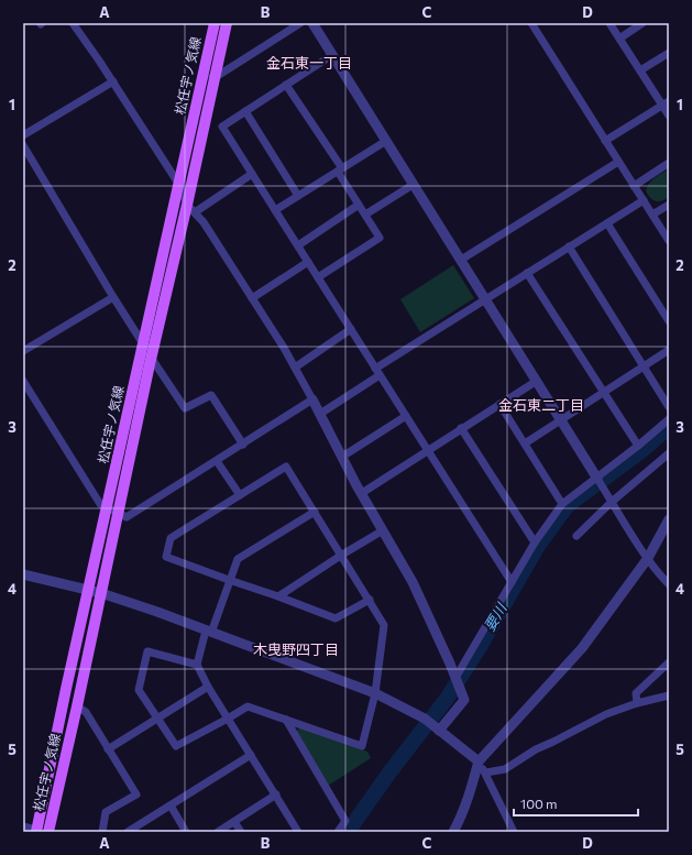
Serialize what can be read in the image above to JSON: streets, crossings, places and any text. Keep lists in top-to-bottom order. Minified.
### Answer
{"streets":{"main road":["松任宇ノ気線"]},"districts":["金石東一丁目","金石東二丁目","木曳野四丁目"],"water":["要川"],"scale_bar":"100 m","grid":{"columns":["A","B","C","D"],"rows":["1","2","3","4","5"]}}
